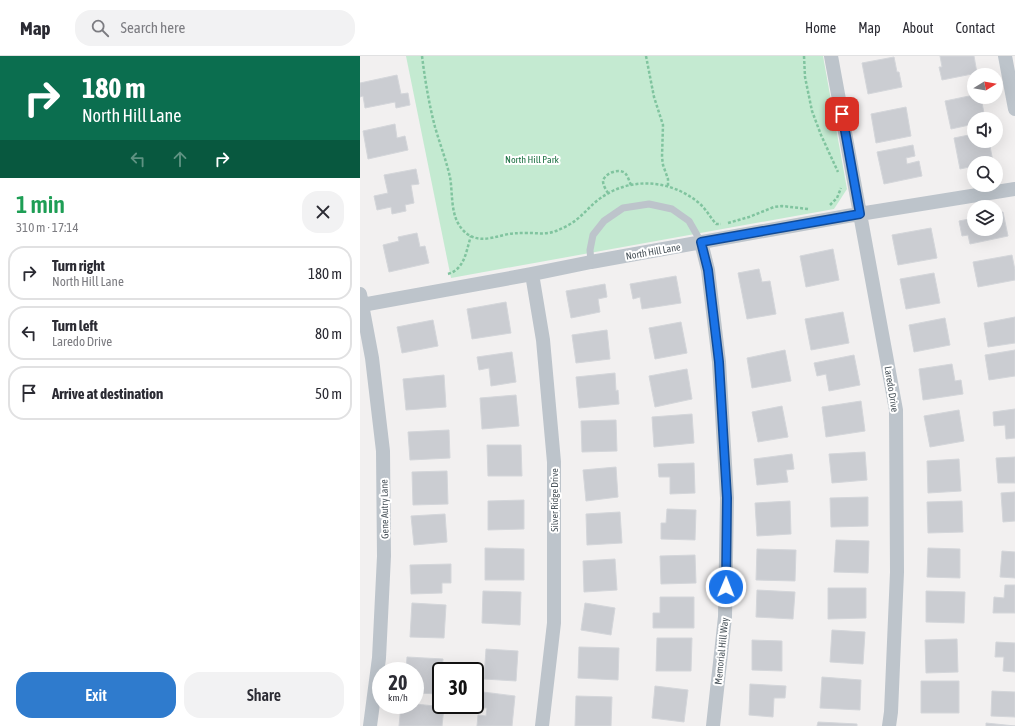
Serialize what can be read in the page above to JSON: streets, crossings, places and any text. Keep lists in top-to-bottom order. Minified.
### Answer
{"streets":{"street":["North Hill Lane","Laredo Drive","Silver Ridge Drive","Gene Autry Lane","Memorial Hill Way"]},"crossings":[["North Hill Lane","Laredo Drive"],["North Hill Lane","Silver Ridge Drive"],["North Hill Lane","Gene Autry Lane"],["North Hill Lane","Memorial Hill Way"]],"parks":["North Hill Park"],"north":"right","page":{"header":"Map","search":"Search here","nav":["Home","Map","About","Contact"],"turn":["180 m","North Hill Lane"],"heading":["1 min","310 m · 17:14"],"list":[{"name":"Turn right","note":"North Hill Lane","value":"180 m"},{"name":"Turn left","note":"Laredo Drive","value":"80 m"},{"name":"Arrive at destination","value":"50 m"}],"speed":"20 km/h","limit":"30","buttons":["Exit","Share"]}}
